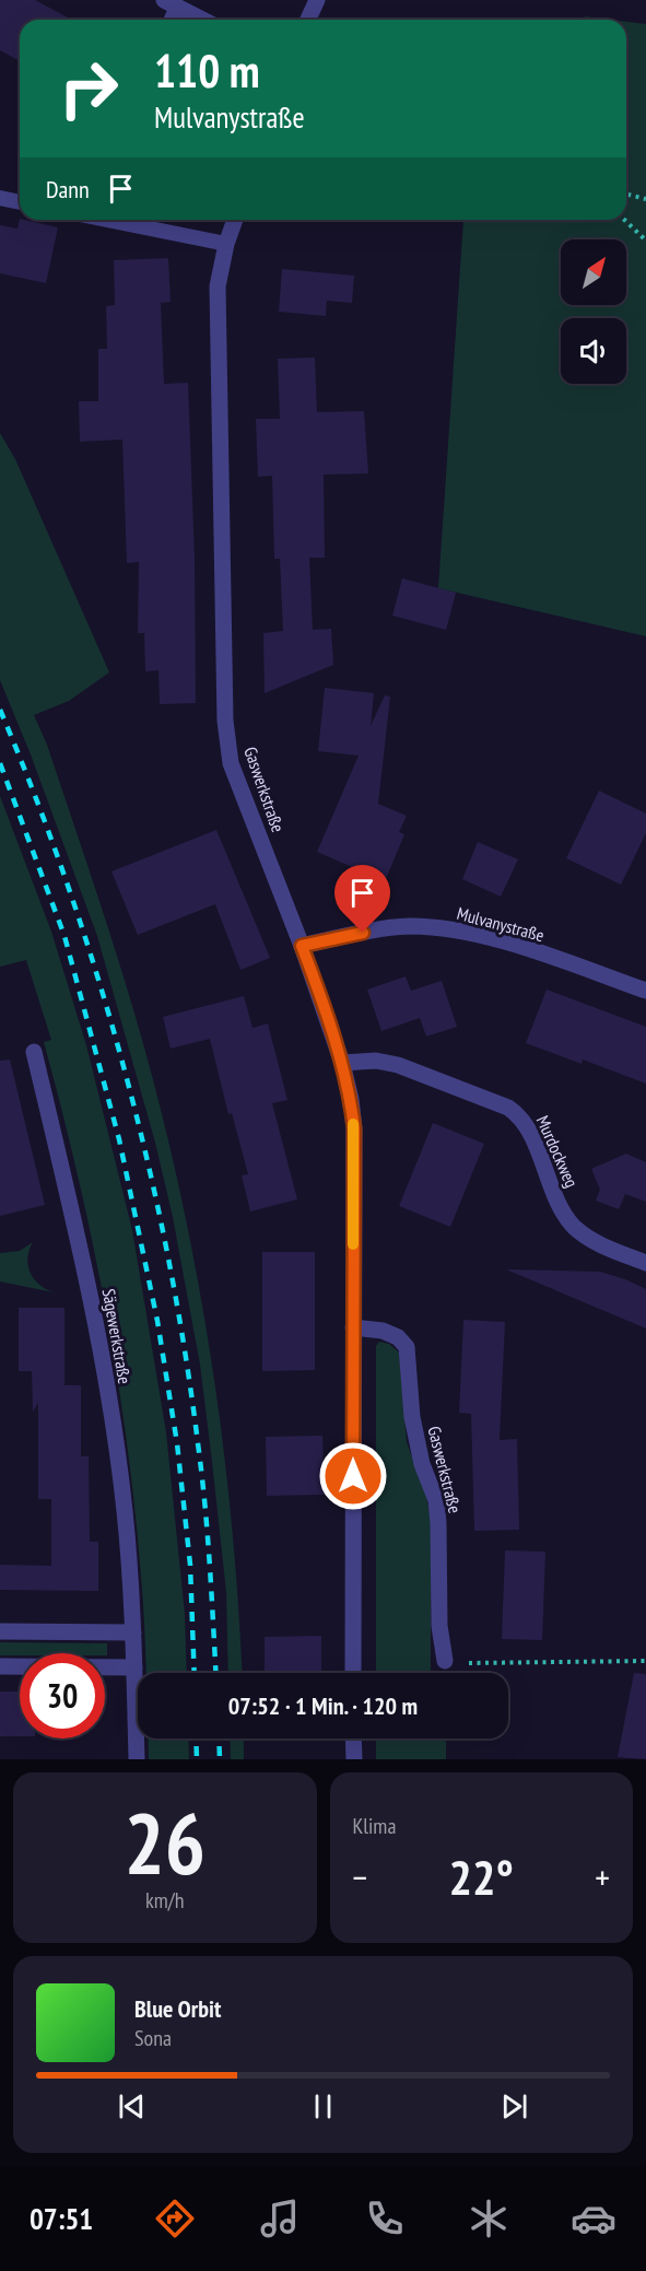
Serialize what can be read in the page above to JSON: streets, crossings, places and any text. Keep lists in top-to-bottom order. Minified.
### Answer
{"streets":{"street":["Gaswerkstraße","Mulvanystraße","Murdockweg","Sägewerkstraße"]},"crossings":[["Gaswerkstraße","Mulvanystraße"],["Gaswerkstraße","Murdockweg"]],"north":"top right","page":{"turn":["110 m","Mulvanystraße"],"then":"Dann","limit":"30","trip":"07:52 · 1 Min. · 120 m","tile":[["26","km/h"],"Klima"],"heat":["−","22°","+"],"song":["Blue Orbit","Sona"],"tabs":"07:51"}}
